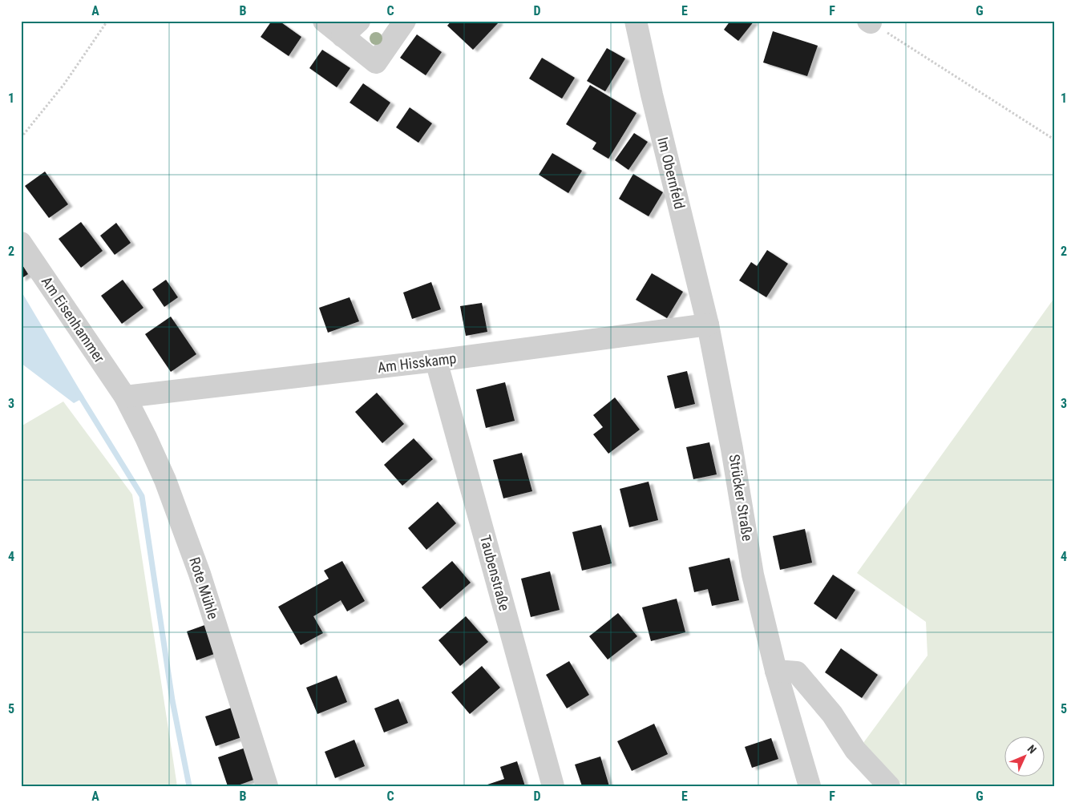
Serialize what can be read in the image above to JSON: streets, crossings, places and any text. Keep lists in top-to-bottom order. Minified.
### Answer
{"streets":{"street":["Im Obernfeld","Am Eisenhammer","Am Hisskamp","Strücker Straße","Taubenstraße","Rote Mühle"]},"crossings":[["Im Obernfeld","Am Hisskamp"],["Im Obernfeld","Strücker Straße"],["Am Eisenhammer","Am Hisskamp"],["Am Eisenhammer","Rote Mühle"],["Am Hisskamp","Strücker Straße"],["Am Hisskamp","Taubenstraße"],["Am Hisskamp","Rote Mühle"]],"north":"top right","grid":{"columns":["A","B","C","D","E","F","G"],"rows":["1","2","3","4","5"]}}
